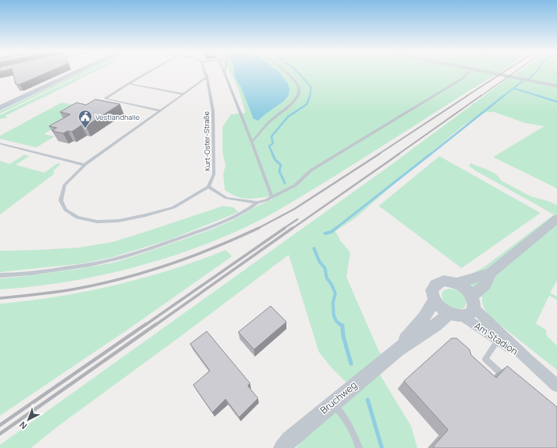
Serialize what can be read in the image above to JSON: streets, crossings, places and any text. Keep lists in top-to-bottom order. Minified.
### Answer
{"streets":{"street":["Am Stadion","Bruchweg"],"lane":["Kurt-Oster-Straße"]},"crossings":[["Am Stadion","Bruchweg"]],"places":{"public building":["Vestlandhalle"]},"north":"bottom left"}
